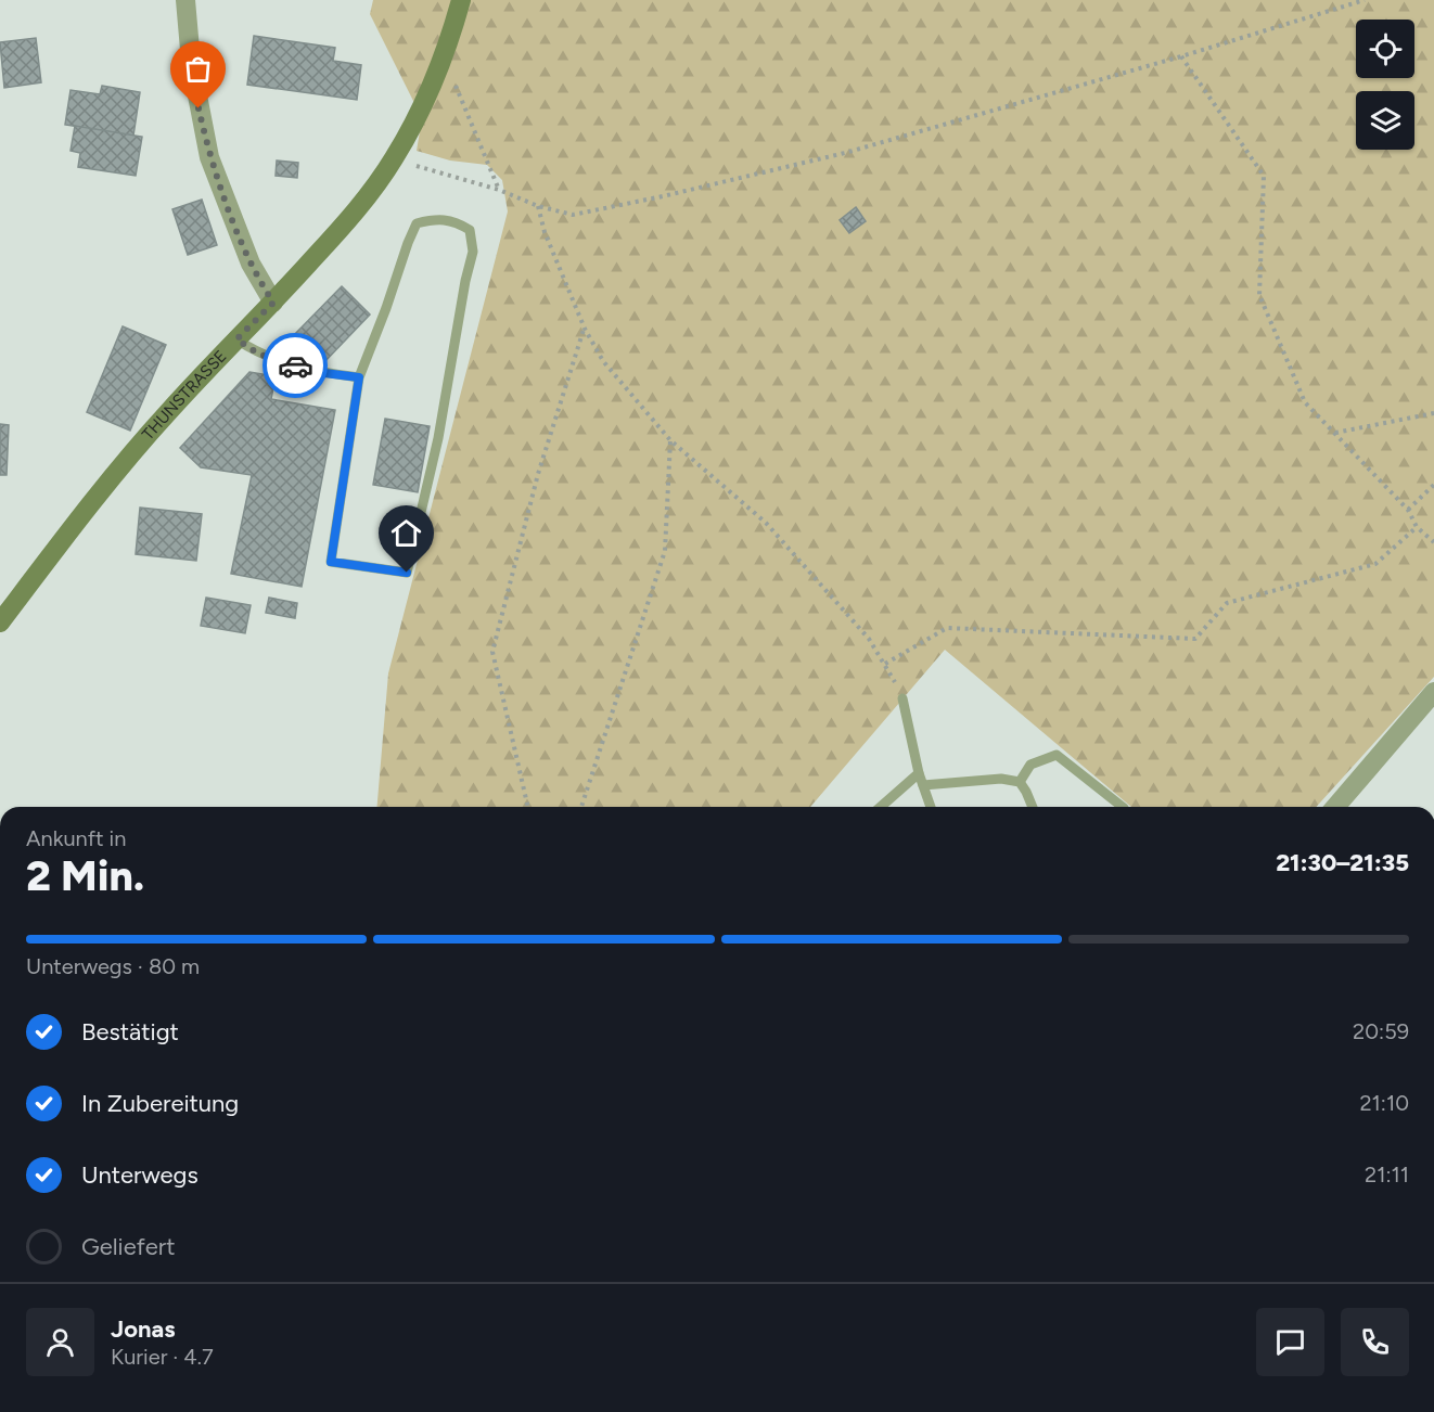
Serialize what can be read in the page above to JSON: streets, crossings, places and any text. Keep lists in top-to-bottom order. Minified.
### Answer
{"streets":{"street":["THUNSTRASSE"]},"page":{"heading":["2 Min.","Ankunft in","21:30–21:35"],"panel":["Jonas","Kurier · 4.7"],"bar":"Unterwegs · 80 m","list":[["Bestätigt","20:59"],["In Zubereitung","21:10"],["Unterwegs","21:11"],"Geliefert"]}}
